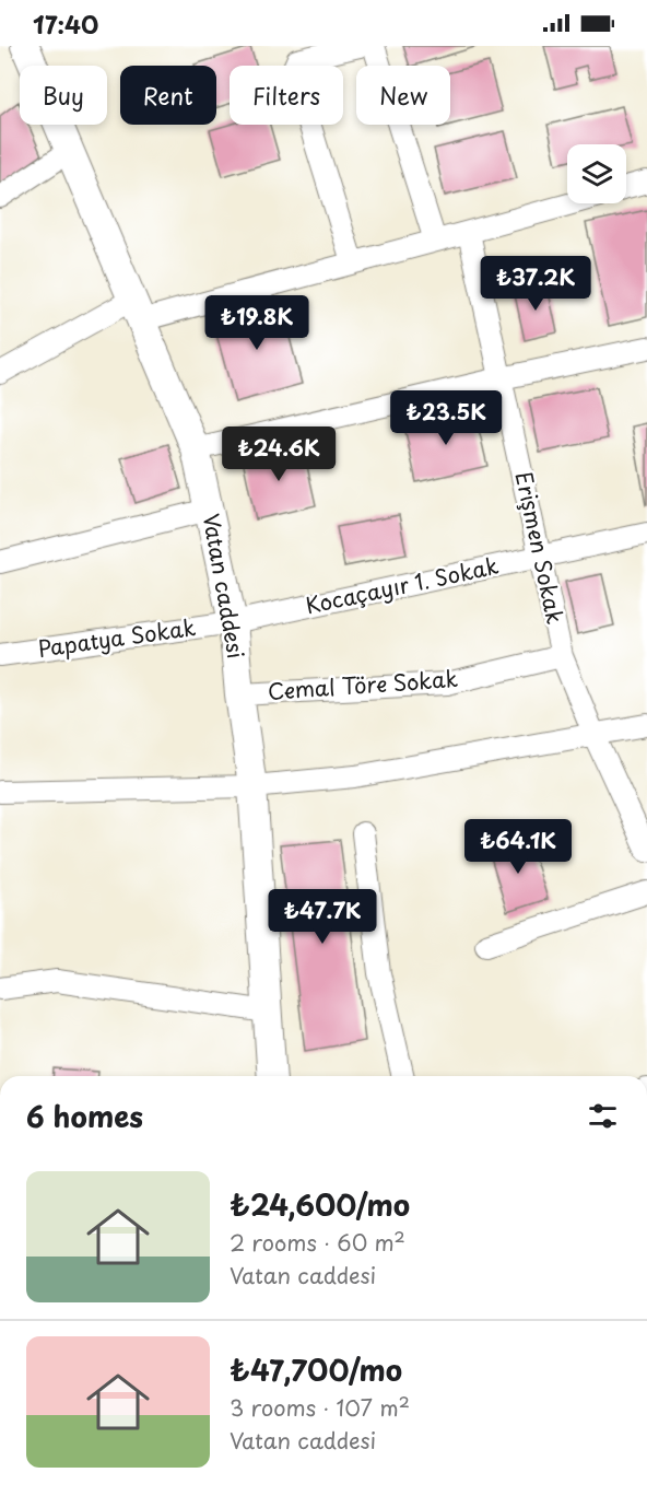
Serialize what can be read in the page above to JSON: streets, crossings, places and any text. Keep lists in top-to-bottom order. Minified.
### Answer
{"streets":{"street":["Erişmen Sokak","Vatan caddesi","Kocaçayır 1. Sokak","Papatya Sokak","Cemal Töre Sokak"]},"crossings":[["Erişmen Sokak","Kocaçayır 1. Sokak"],["Erişmen Sokak","Cemal Töre Sokak"],["Vatan caddesi","Kocaçayır 1. Sokak"],["Vatan caddesi","Papatya Sokak"],["Vatan caddesi","Cemal Töre Sokak"],["Kocaçayır 1. Sokak","Papatya Sokak"]],"page":{"status":"17:40","chip":["Buy","Rent","Filters","New"],"price":["₺37.2K","₺19.8K","₺23.5K","₺24.6K","₺64.1K","₺47.7K"],"heading":"6 homes","list":[{"name":"₺24,600/mo","note":"2 rooms · 60 m² · Vatan caddesi"},{"name":"₺47,700/mo","note":"3 rooms · 107 m² · Vatan caddesi"}]}}
